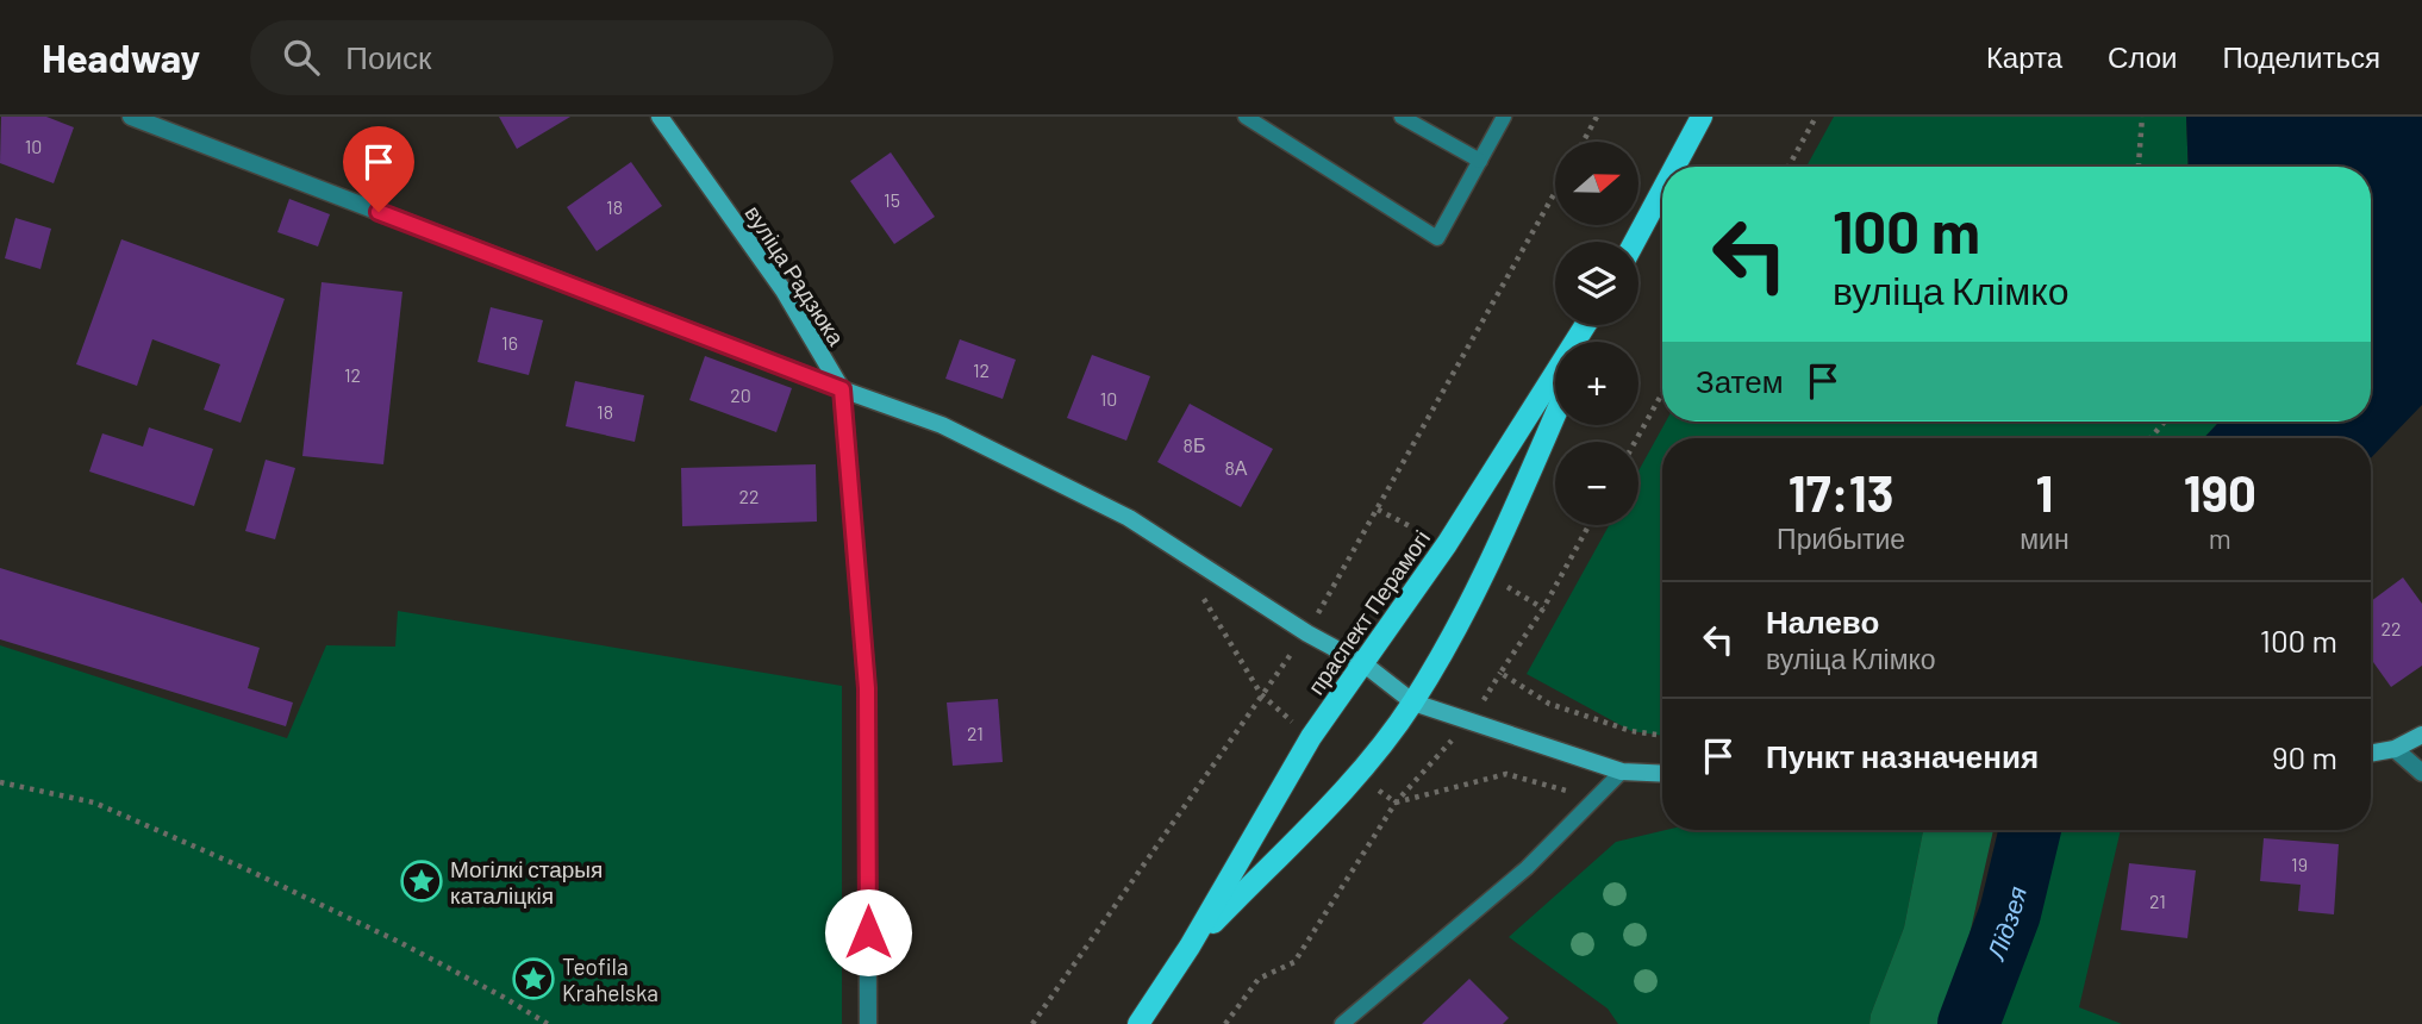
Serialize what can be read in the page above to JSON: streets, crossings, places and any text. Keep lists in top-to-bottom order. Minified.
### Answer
{"streets":{"main road":["праспект Перамогі"],"street":["вуліца Радзюка"]},"water":["Лідзея"],"places":{"place":["Могілкі старыя каталіцкія","Teofila Krahelska"]},"house_numbers":["10","15","18","16","12","12","20","10","18","8Б","8А","22","22","21","19","21"],"north":"right","page":{"header":"Headway","search":"Поиск","nav":["Карта","Слои","Поделиться"],"map_buttons":["+","−"],"turn":["100 m","вуліца Клімко"],"then":"Затем","eta":["17:13","Прибытие","1","мин","190","m"],"list":[{"name":"Налево","note":"вуліца Клімко","value":"100 m"},{"name":"Пункт назначения","value":"90 m"}]}}
